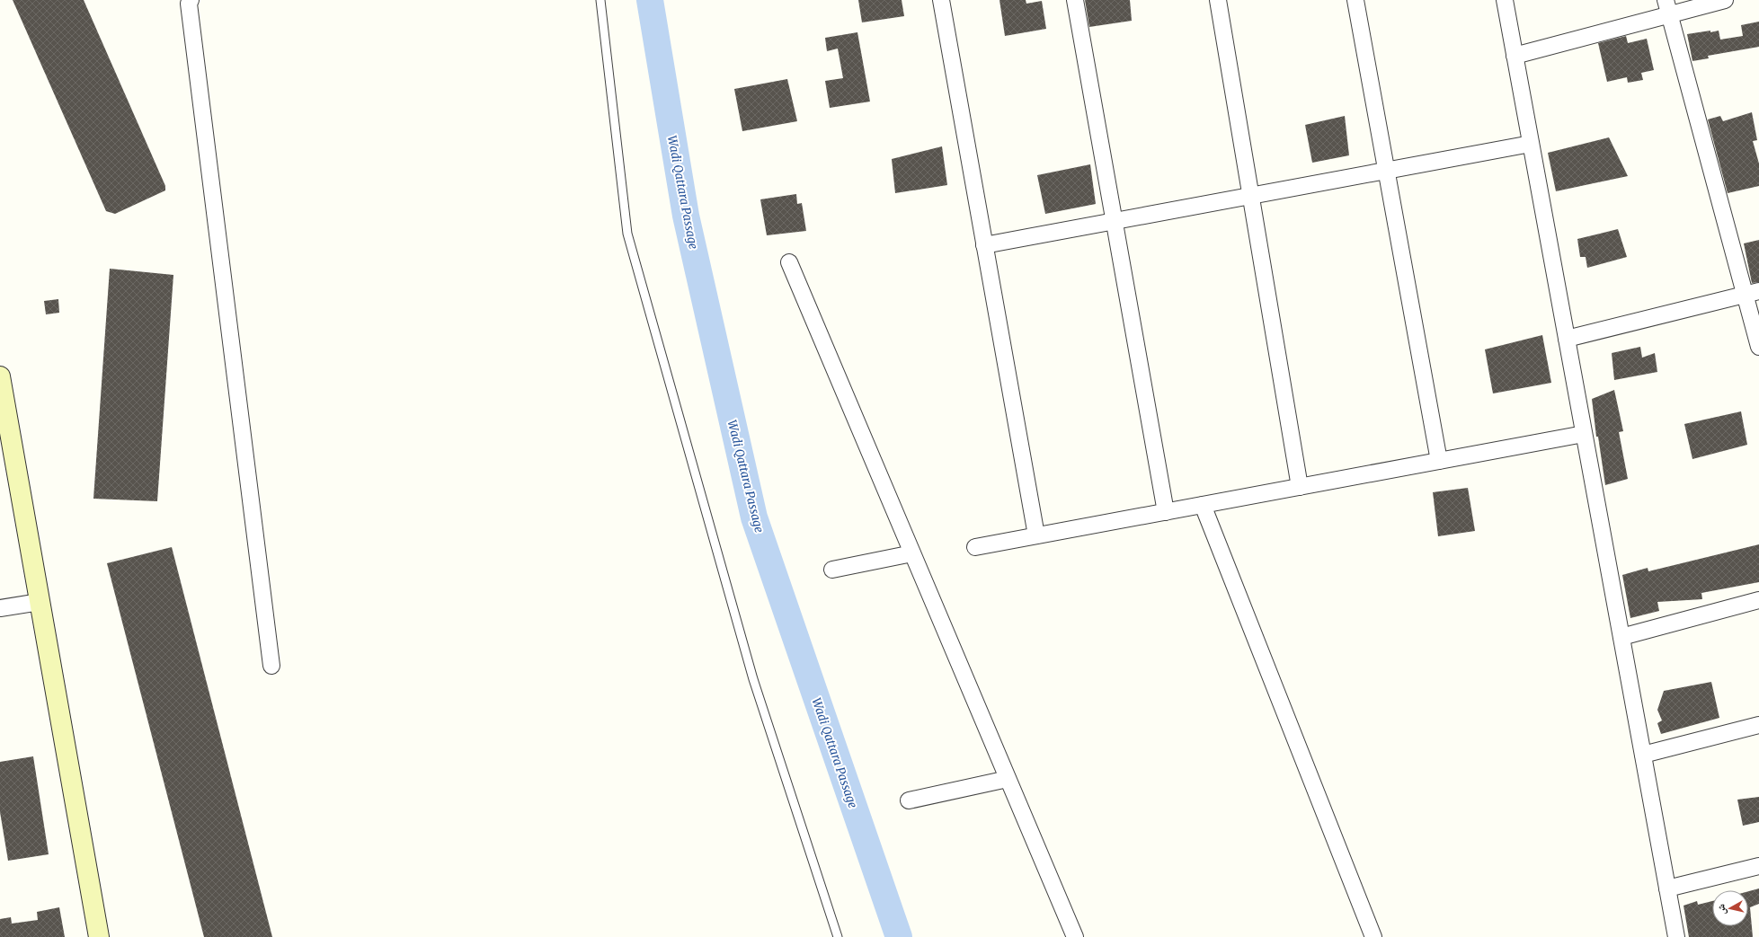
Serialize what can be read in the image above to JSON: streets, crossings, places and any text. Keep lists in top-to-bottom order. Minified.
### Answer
{"water":["Wadi Qattara Passage"],"north":"left"}
